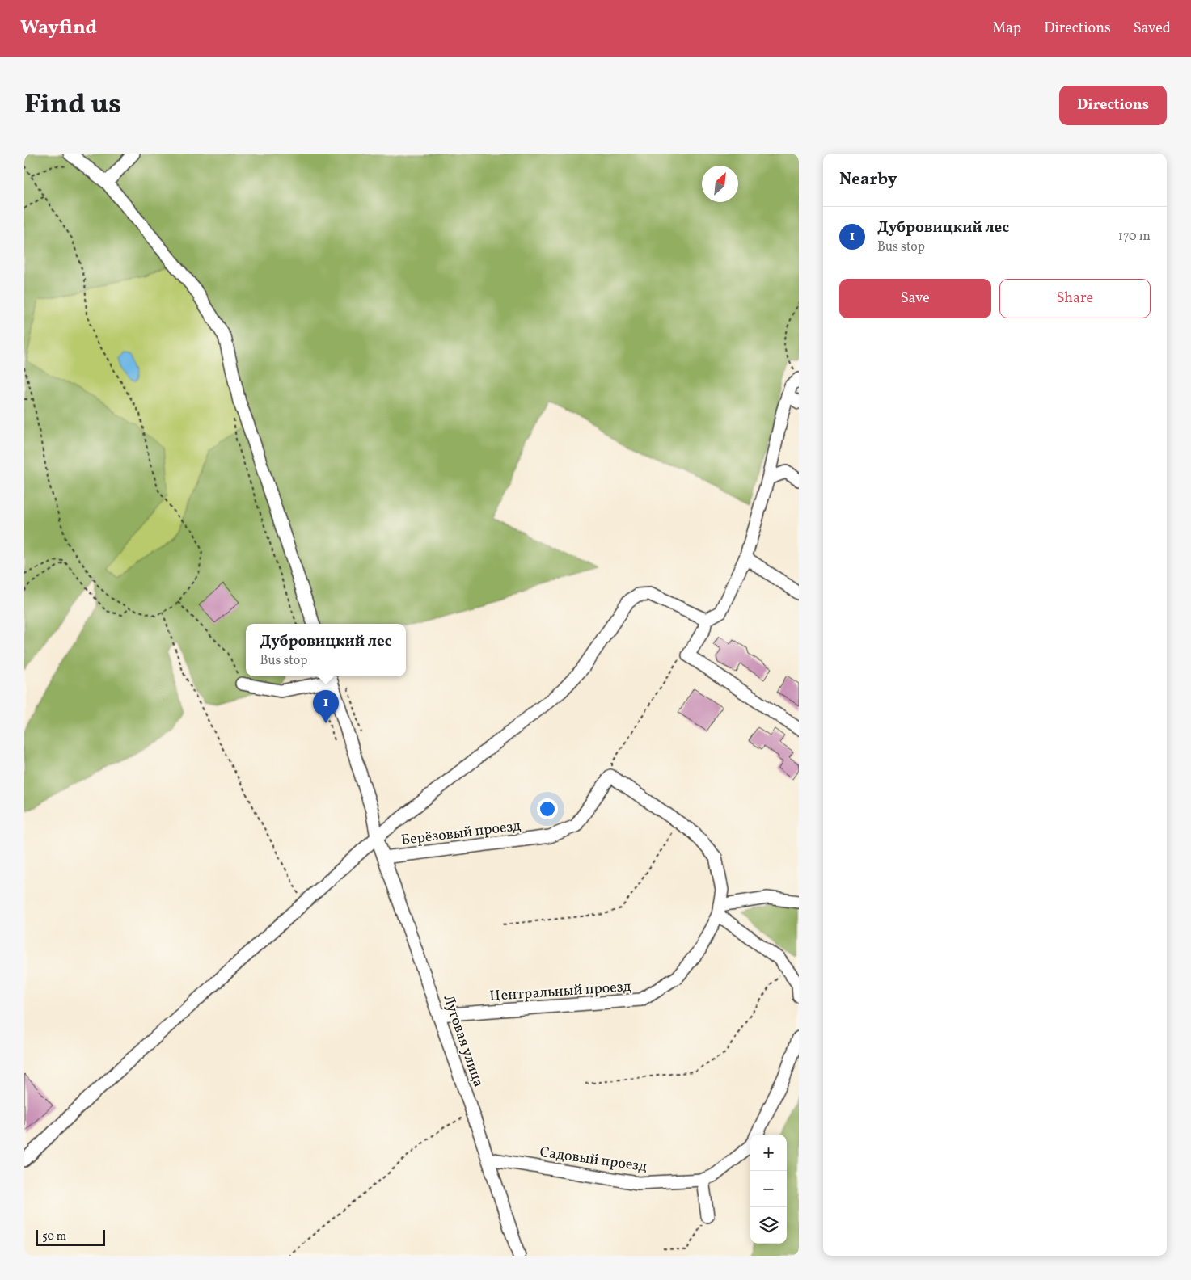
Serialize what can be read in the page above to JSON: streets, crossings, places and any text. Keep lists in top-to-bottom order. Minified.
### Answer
{"streets":{"street":["Берёзовый проезд","Центральный проезд","Луговая улица","Садовый проезд"]},"crossings":[["Берёзовый проезд","Центральный проезд"],["Берёзовый проезд","Луговая улица"],["Центральный проезд","Луговая улица"],["Луговая улица","Садовый проезд"]],"scale_bar":"50 m","north":"top right","page":{"header":"Wayfind","nav":["Map","Directions","Saved"],"title":"Find us","buttons":["Directions",["Save","Share"]],"heading":"Nearby","list":[{"mark":"1","name":"Дубровицкий лес","note":"Bus stop","value":"170 m"}],"popup":["Дубровицкий лес","Bus stop"],"pins":"1","map_buttons":["+","−"],"scale":"50 m"}}
